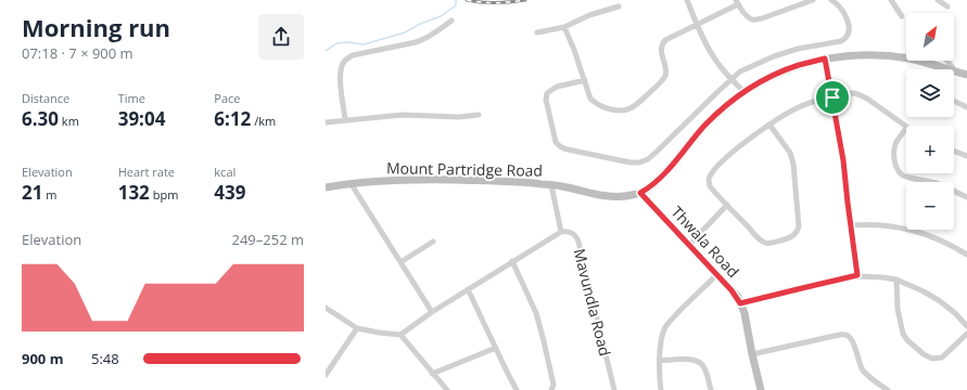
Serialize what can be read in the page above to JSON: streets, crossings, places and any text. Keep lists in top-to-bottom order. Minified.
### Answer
{"streets":{"street":["Mount Partridge Road","Thwala Road","Mavundla Road"]},"crossings":[["Mount Partridge Road","Thwala Road"]],"north":"top right","page":{"heading":["Morning run","07:18 · 7 × 900 m"],"map_buttons":["+","−"],"stats":[["Distance","6.30 km"],["Time","39:04"],["Pace","6:12 /km"],["Elevation","21 m"],["Heart rate","132 bpm"],["kcal","439"]],"chart":["Elevation","249–252 m"],"list":[{"name":"900 m","note":"5:48"}]}}
